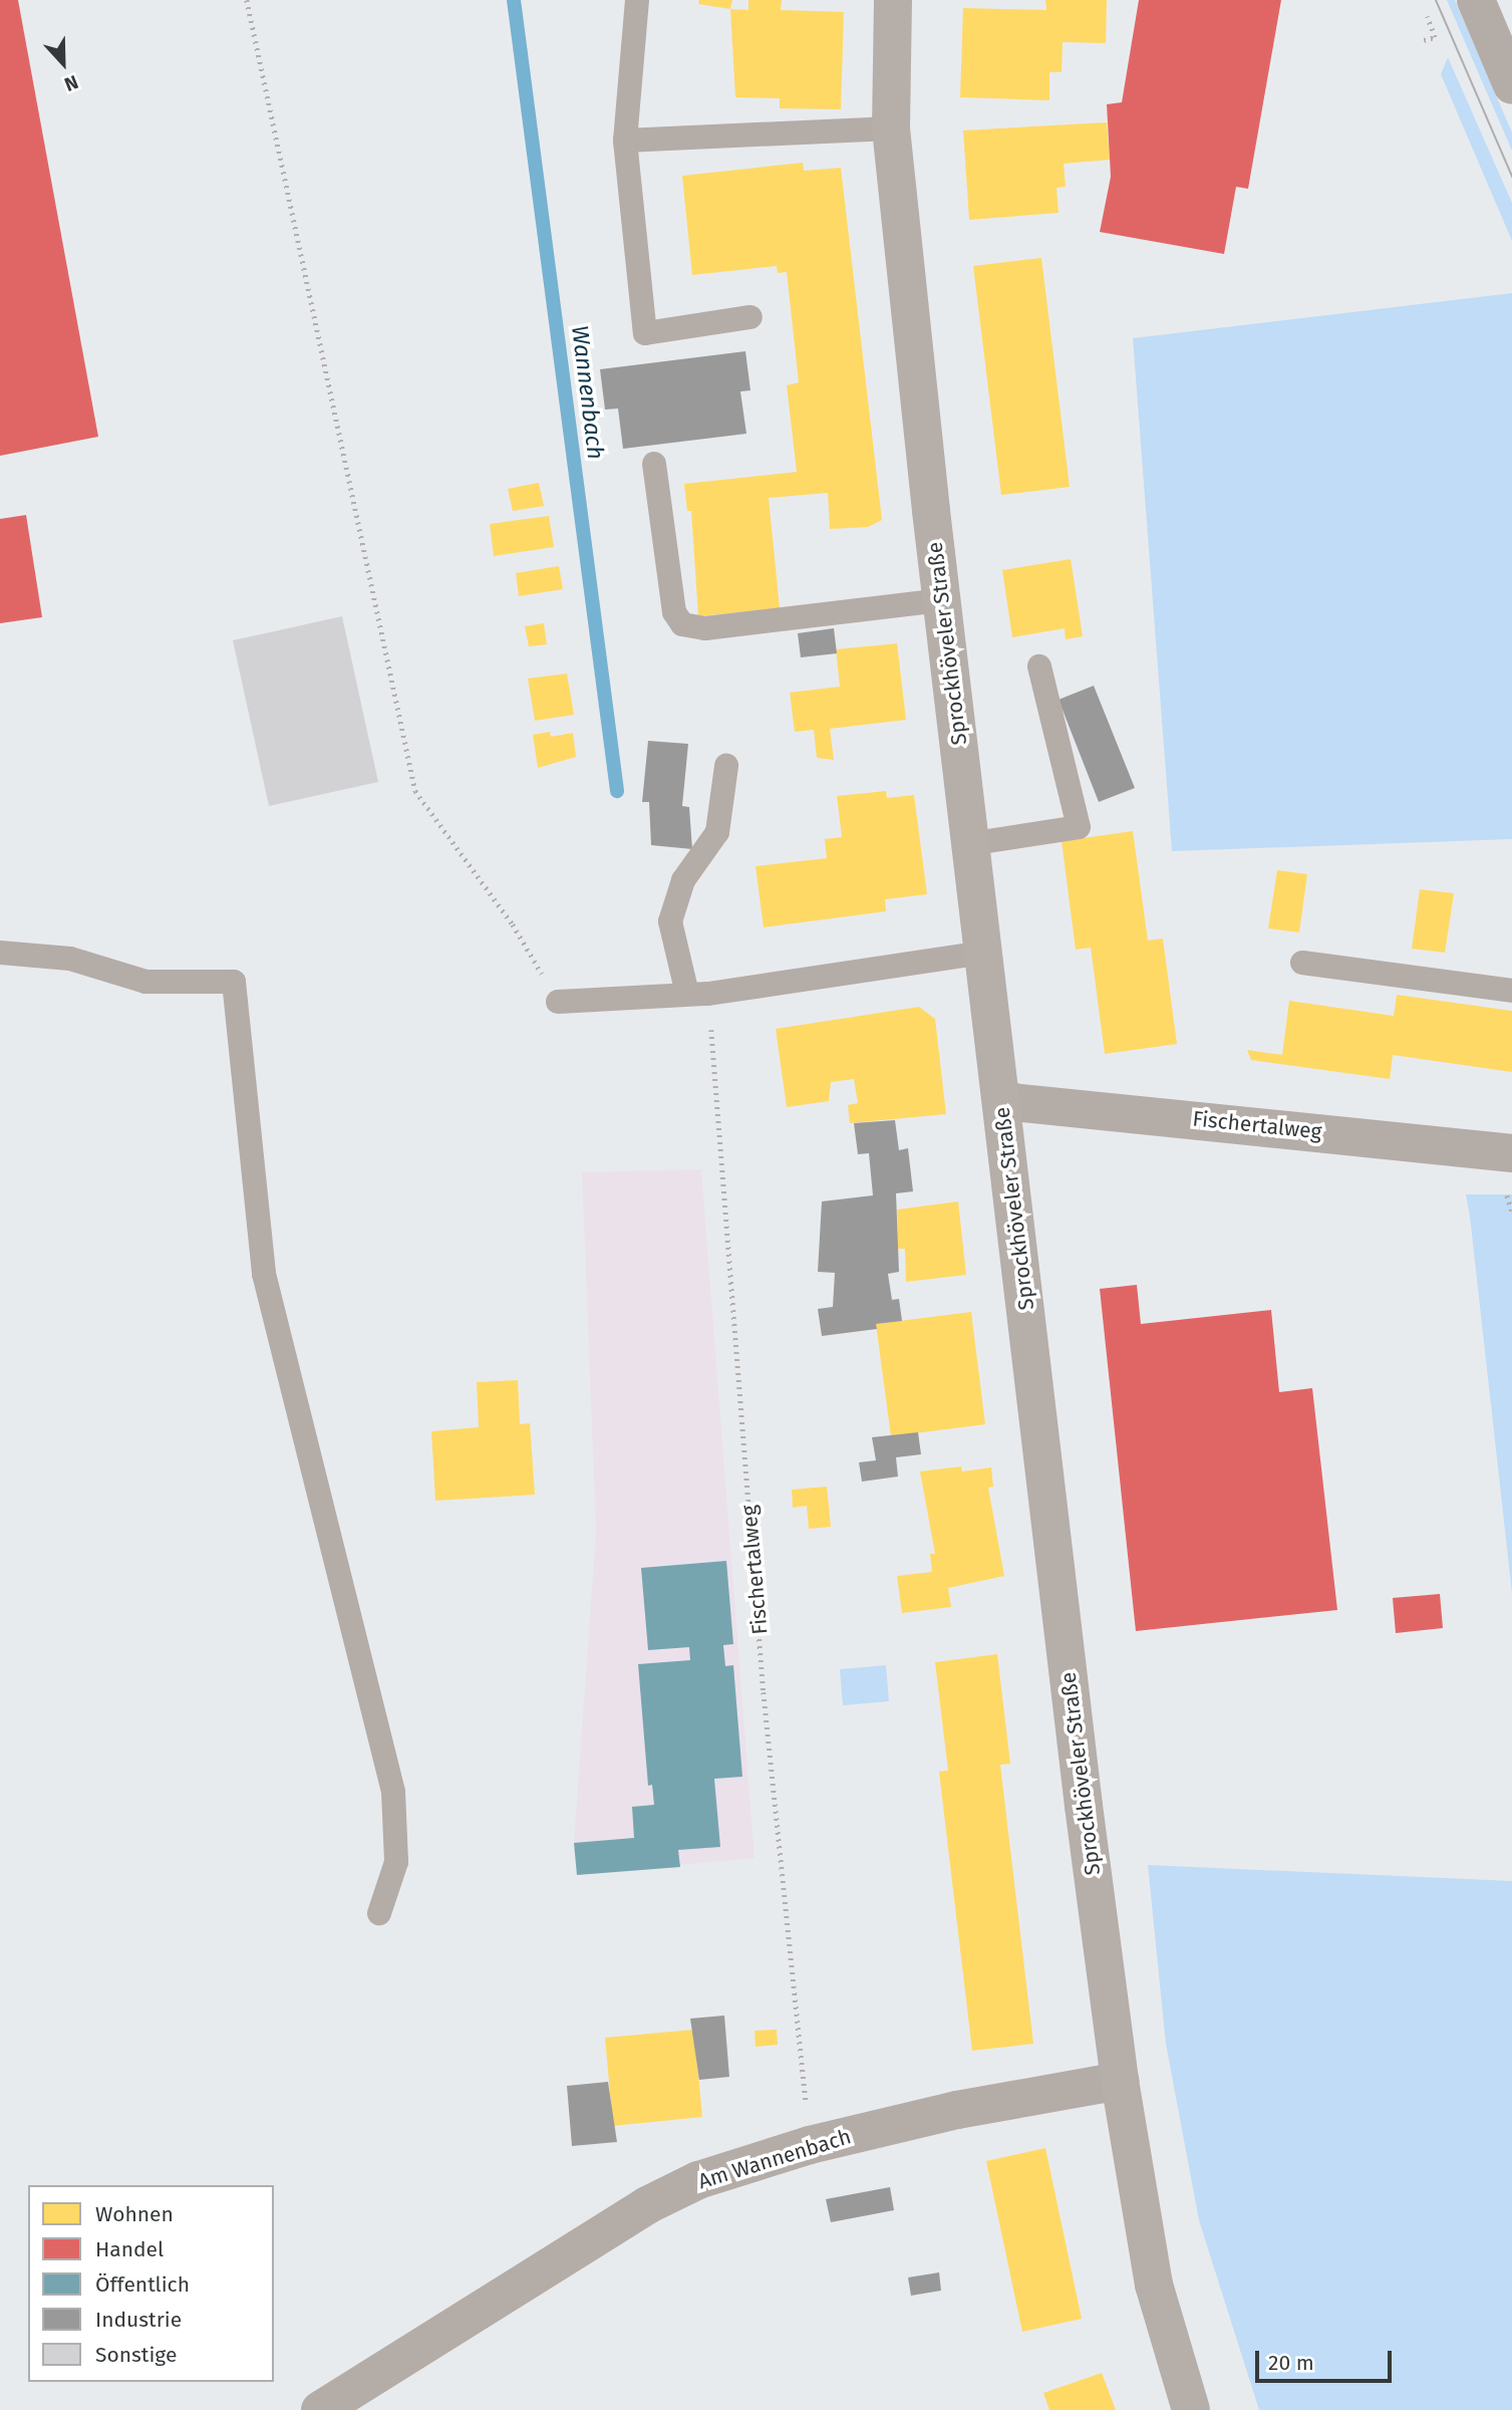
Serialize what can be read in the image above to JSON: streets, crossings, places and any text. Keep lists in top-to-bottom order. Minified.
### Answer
{"streets":{"main road":["Sprockhöveler Straße"],"street":["Fischertalweg","Am Wannenbach"]},"crossings":[["Sprockhöveler Straße","Fischertalweg"],["Sprockhöveler Straße","Am Wannenbach"],["Fischertalweg","Am Wannenbach"]],"water":["Wannenbach"],"legend":["Wohnen","Handel","Öffentlich","Industrie","Sonstige"],"scale_bar":"20 m","north":"bottom"}
